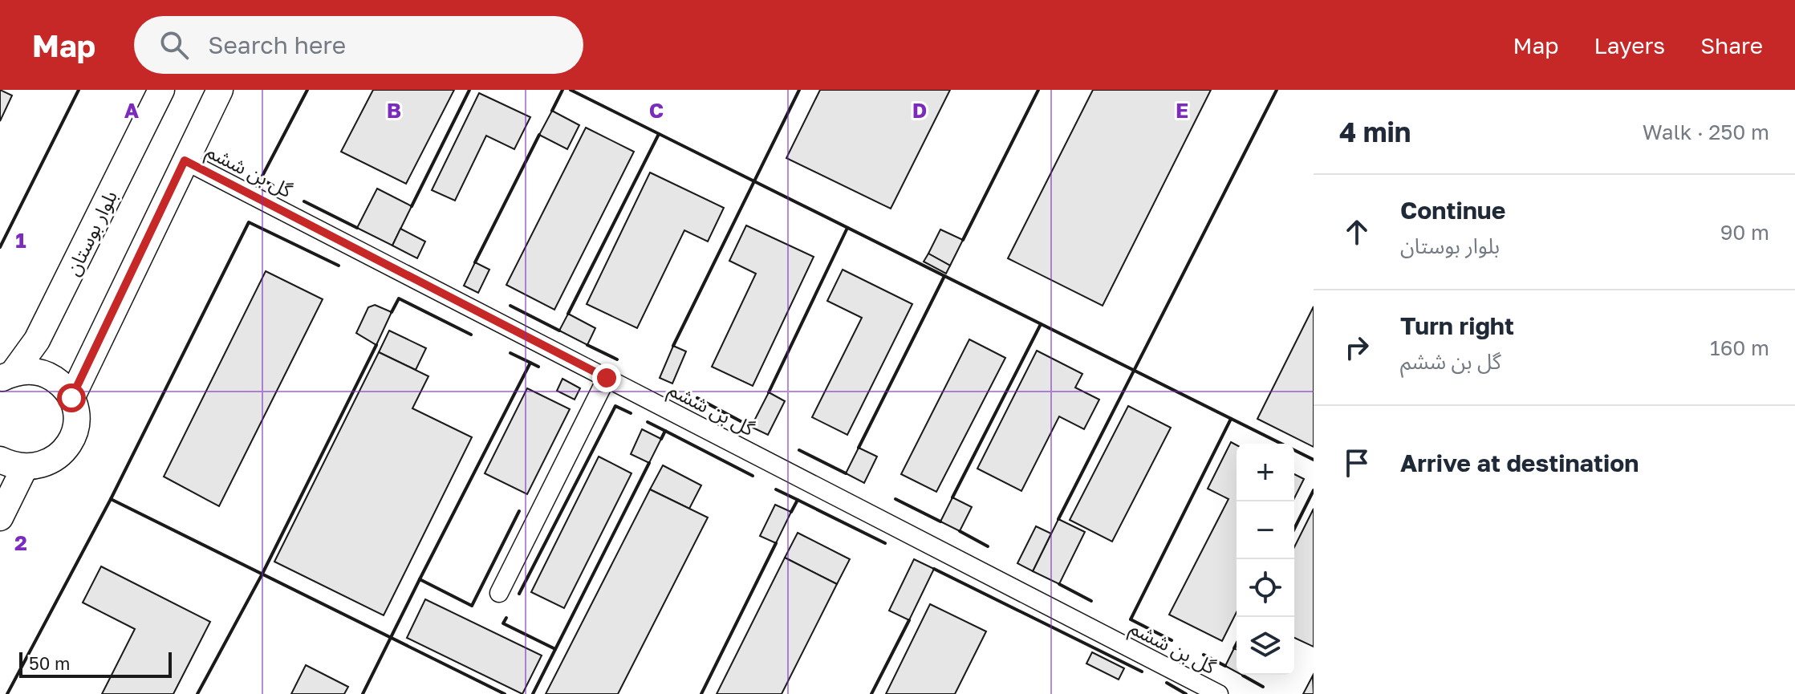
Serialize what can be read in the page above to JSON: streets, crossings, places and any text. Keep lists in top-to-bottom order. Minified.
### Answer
{"streets":{"street":["گل بن ششم","بلوار بوستان"]},"scale_bar":"50 m","page":{"header":"Map","search":"Search here","nav":["Map","Layers","Share"],"heading":["4 min","Walk · 250 m"],"list":[["Continue","بلوار بوستان","90 m"],["Turn right","گل بن ششم","160 m"],"Arrive at destination"],"map_buttons":["+","−"],"scale":"50 m"},"grid":{"columns":["A","B","C","D","E"],"rows":["1","2"]}}
